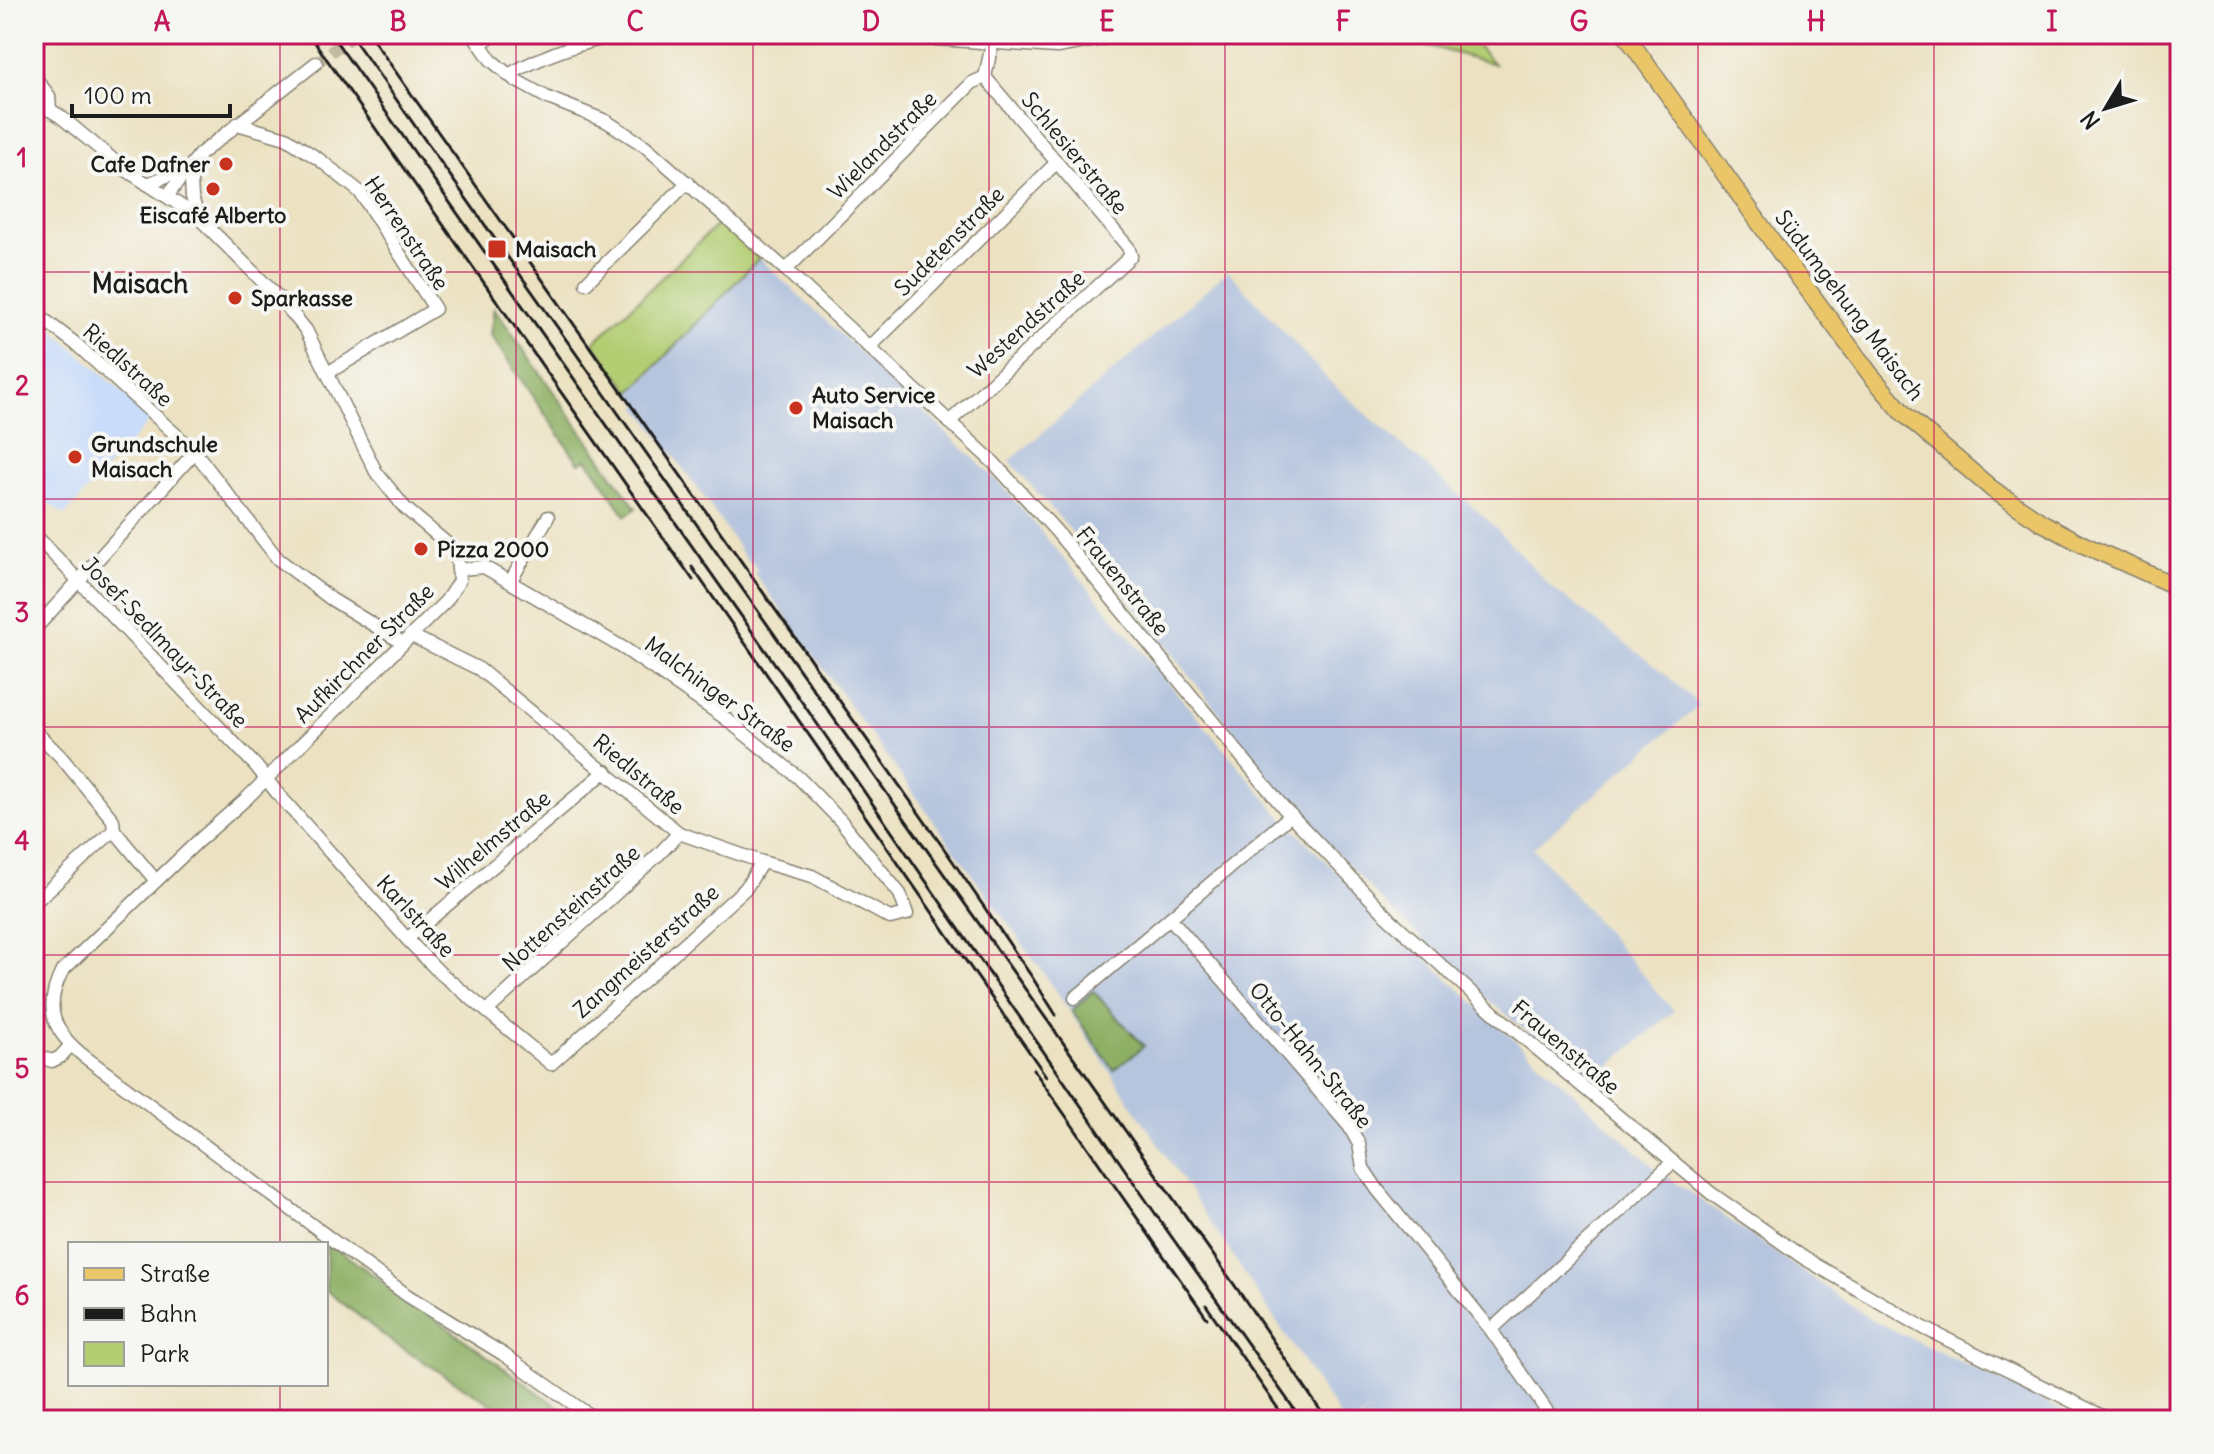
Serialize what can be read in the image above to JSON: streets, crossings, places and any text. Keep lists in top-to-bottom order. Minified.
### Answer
{"streets":{"main road":["Südumgehung Maisach"],"street":["Wielandstraße","Schlesierstraße","Herrenstraße","Sudetenstraße","Westendstraße","Riedlstraße","Frauenstraße","Josef-Sedlmayr-Straße","Aufkirchner Straße","Malchinger Straße","Wilhelmstraße","Nottensteinstraße","Karlstraße","Zangmeisterstraße","Otto-Hahn-Straße"]},"crossings":[["Wielandstraße","Schlesierstraße"],["Wielandstraße","Frauenstraße"],["Schlesierstraße","Sudetenstraße"],["Schlesierstraße","Westendstraße"],["Sudetenstraße","Frauenstraße"],["Westendstraße","Frauenstraße"],["Riedlstraße","Aufkirchner Straße"],["Riedlstraße","Malchinger Straße"],["Riedlstraße","Wilhelmstraße"],["Riedlstraße","Nottensteinstraße"],["Riedlstraße","Zangmeisterstraße"],["Josef-Sedlmayr-Straße","Aufkirchner Straße"],["Josef-Sedlmayr-Straße","Karlstraße"],["Aufkirchner Straße","Malchinger Straße"],["Aufkirchner Straße","Karlstraße"],["Wilhelmstraße","Karlstraße"],["Nottensteinstraße","Karlstraße"],["Karlstraße","Zangmeisterstraße"]],"districts":["Maisach"],"places":{"other":["Cafe Dafner","Eiscafé Alberto","Sparkasse","Auto Service Maisach","Grundschule Maisach","Pizza 2000"],"transit":["Maisach"]},"legend":["Straße","Bahn","Park"],"scale_bar":"100 m","north":"bottom left","grid":{"columns":["A","B","C","D","E","F","G","H","I"],"rows":["1","2","3","4","5","6"]}}
